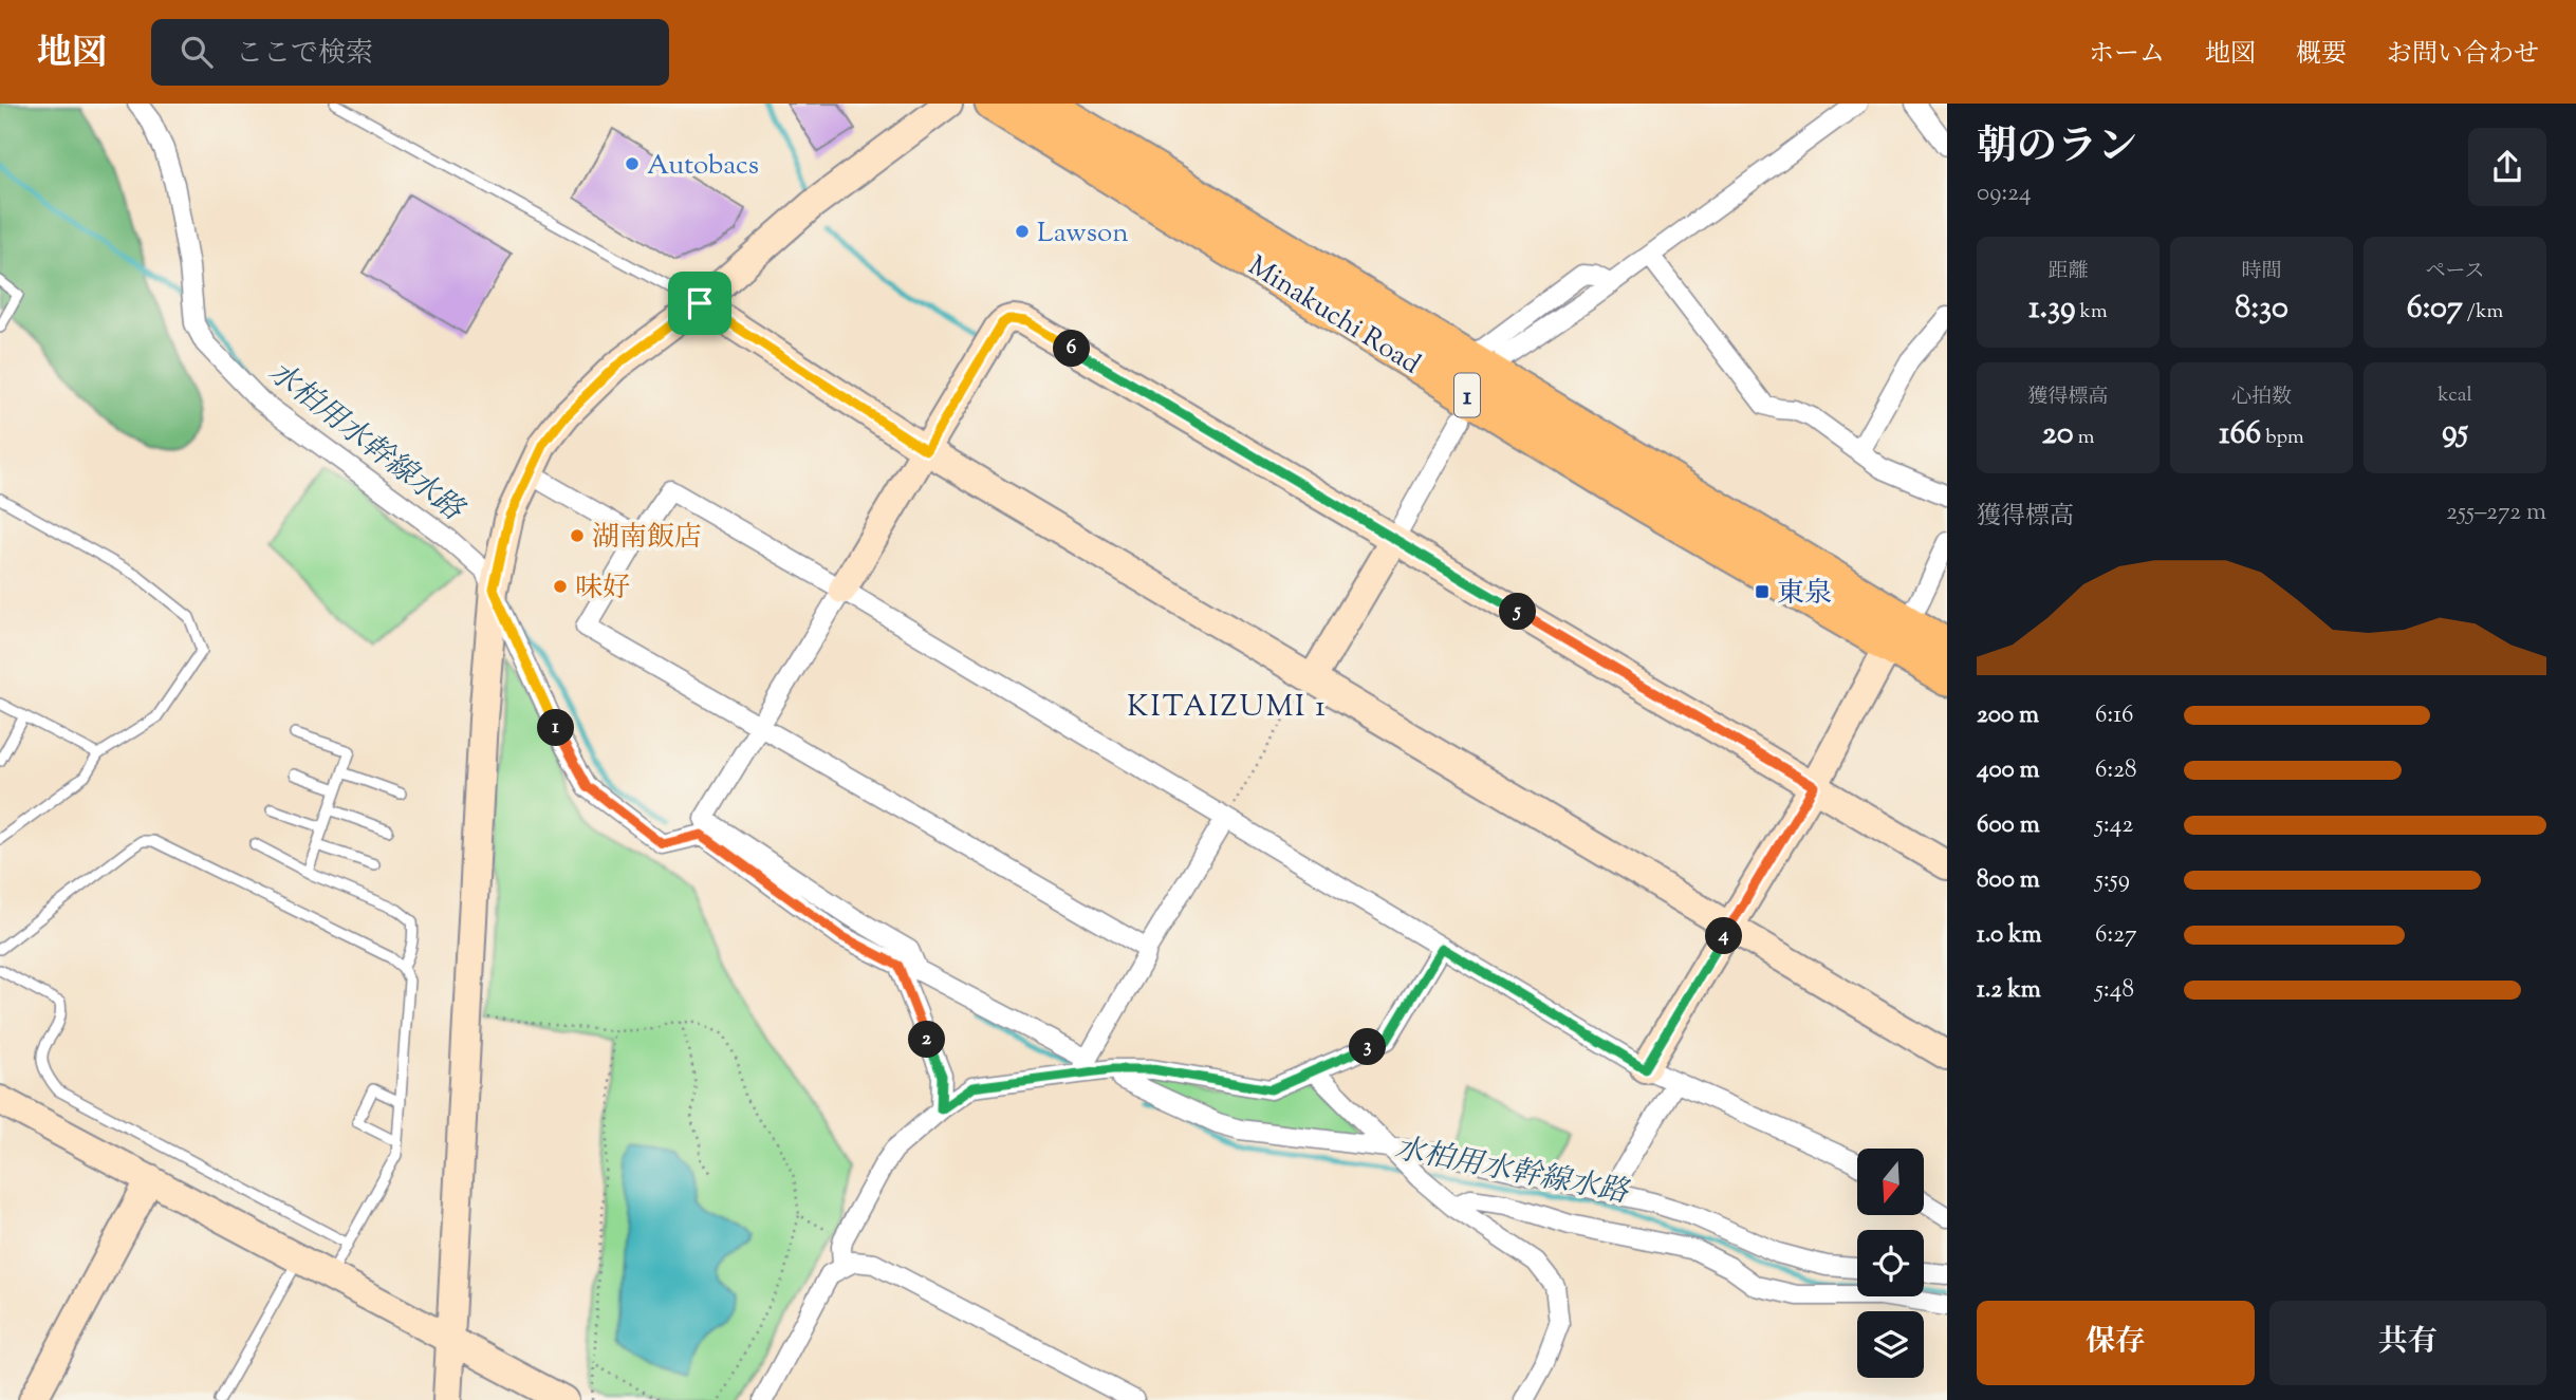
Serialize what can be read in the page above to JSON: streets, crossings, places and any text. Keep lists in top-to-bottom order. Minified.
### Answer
{"streets":{"highway":["Minakuchi Road","1"]},"districts":["KITAIZUMI 1"],"water":["水柏用水幹線水路"],"places":{"other":["Autobacs","Lawson","湖南飯店","味好"],"transit":["東泉"]},"north":"bottom","page":{"header":"地図","search":"ここで検索","nav":["ホーム","地図","概要","お問い合わせ"],"heading":["朝のラン","09:24"],"stats":[["距離","1.39 km"],["時間","8:30"],["ペース","6:07 /km"],["獲得標高","20 m"],["心拍数","166 bpm"],["kcal","95"]],"pins":["6","5","1","4","2","3"],"chart":["獲得標高","255–272 m"],"list":[{"name":"200 m","note":"6:16"},{"name":"400 m","note":"6:28"},{"name":"600 m","note":"5:42"},{"name":"800 m","note":"5:59"},{"name":"1.0 km","note":"6:27"},{"name":"1.2 km","note":"5:48"}],"buttons":["保存","共有"]}}
